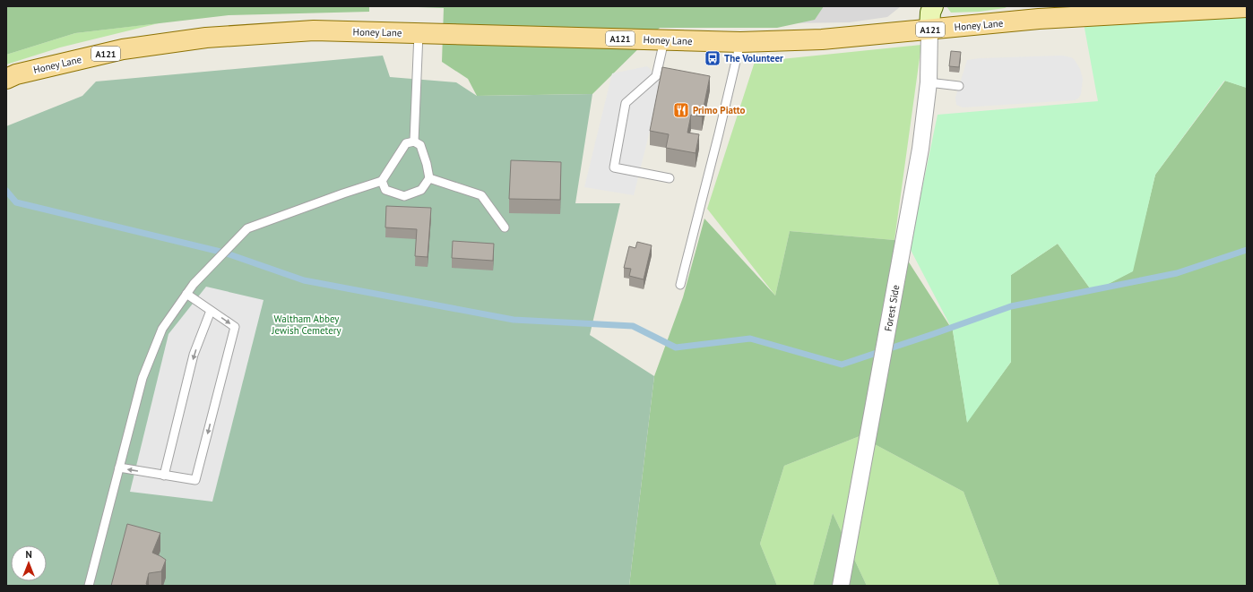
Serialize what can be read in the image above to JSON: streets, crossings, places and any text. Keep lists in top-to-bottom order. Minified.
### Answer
{"streets":{"main road":["Honey Lane","A121"],"street":["Forest Side"]},"crossings":[["Honey Lane","Forest Side"]],"parks":["Waltham Abbey Jewish Cemetery"],"places":{"bus stop":["The Volunteer"],"restaurant":["Primo Piatto"]},"north":"top"}
